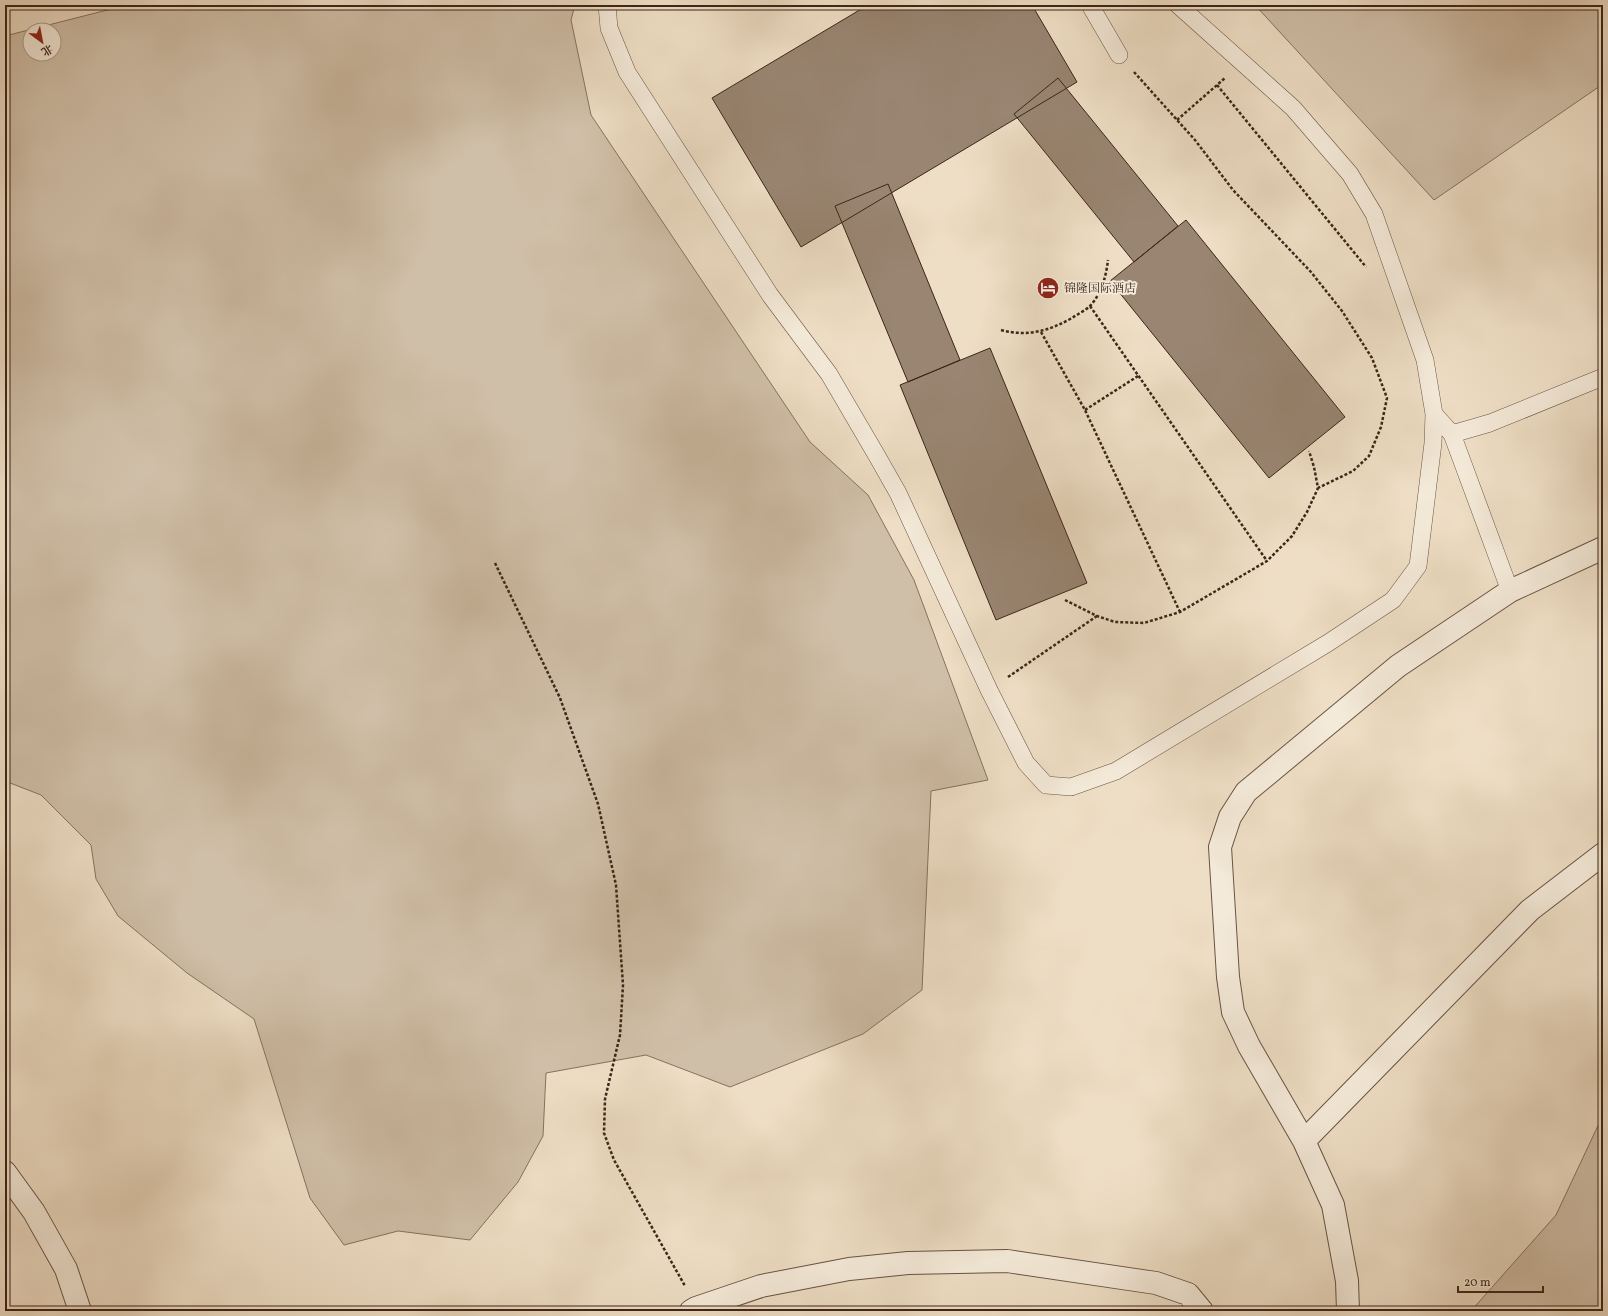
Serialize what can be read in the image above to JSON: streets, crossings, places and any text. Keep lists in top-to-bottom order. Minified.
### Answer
{"places":{"hotel":["锦隆国际酒店"]},"scale_bar":"20 m","north":"bottom right"}
